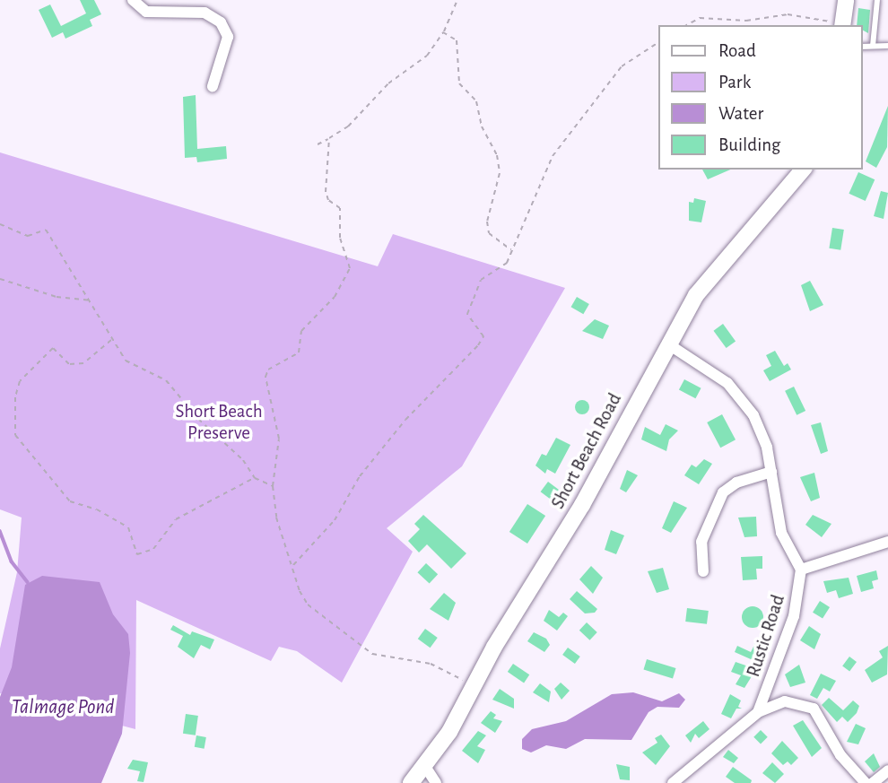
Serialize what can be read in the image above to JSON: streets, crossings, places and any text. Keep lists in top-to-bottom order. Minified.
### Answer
{"streets":{"main road":["Short Beach Road"],"street":["Rustic Road"]},"water":["Talmage Pond"],"parks":["Short Beach Preserve"],"legend":["Road","Park","Water","Building"]}
